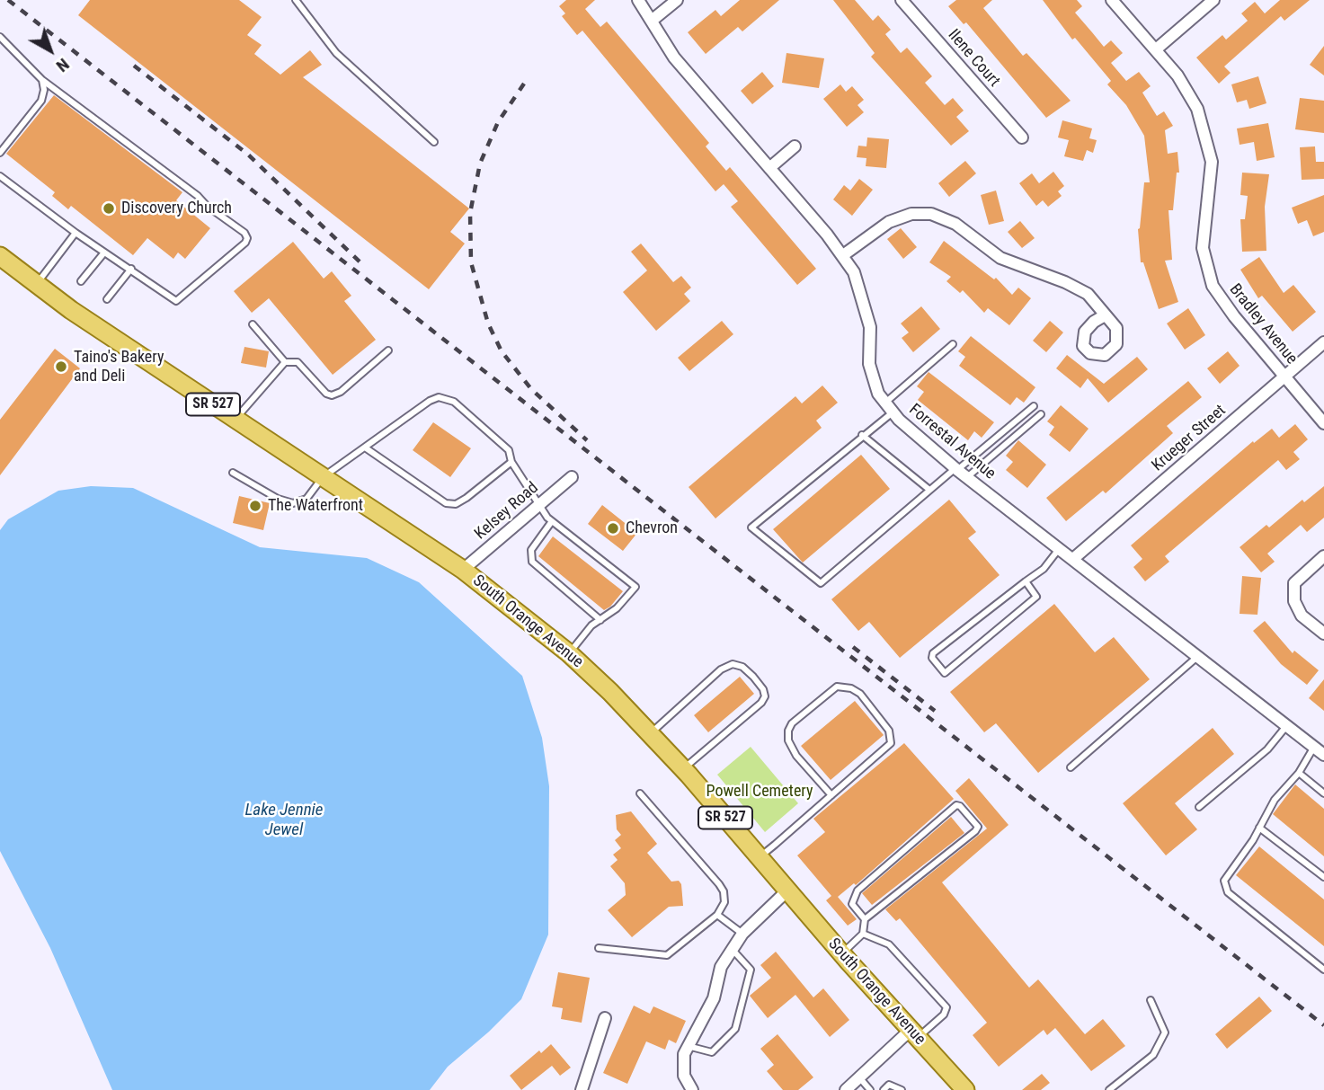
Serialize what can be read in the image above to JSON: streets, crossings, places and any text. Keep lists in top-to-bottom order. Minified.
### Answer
{"streets":{"main road":["SR 527","South Orange Avenue"],"street":["Ilene Court","Bradley Avenue","Krueger Street","Forrestal Avenue","Kelsey Road"]},"crossings":[["Bradley Avenue","Krueger Street"],["Krueger Street","Forrestal Avenue"],["Kelsey Road","South Orange Avenue"]],"water":["Lake Jennie Jewel"],"parks":["Powell Cemetery"],"places":["Discovery Church","Taino's Bakery and Deli","The Waterfront","Chevron"],"north":"bottom right"}
